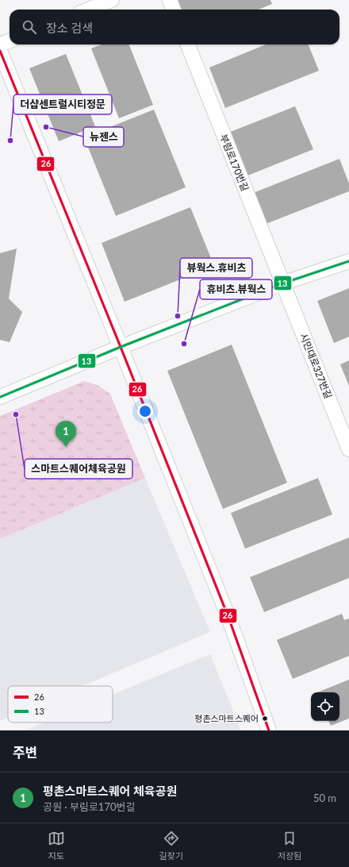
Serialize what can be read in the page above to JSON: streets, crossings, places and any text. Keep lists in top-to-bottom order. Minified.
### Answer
{"streets":{"street":["부림로170번길","시민대로327번길"]},"crossings":[["부림로170번길","시민대로327번길"]],"places":["뉴젠스","더샵센트럴시티정문","뷰웍스.휴비츠","휴비츠.뷰웍스","스마트스퀘어체육공원","평촌스마트스퀘어"],"lines":["transit line 26","transit line 13"],"legend":["26","13"],"page":{"search":"장소 검색","pins":"1","heading":"주변","list":[{"mark":"1","name":"평촌스마트스퀘어 체육공원","note":"공원 · 부림로170번길","value":"50 m"}],"nav":["지도","길찾기","저장됨"]}}
